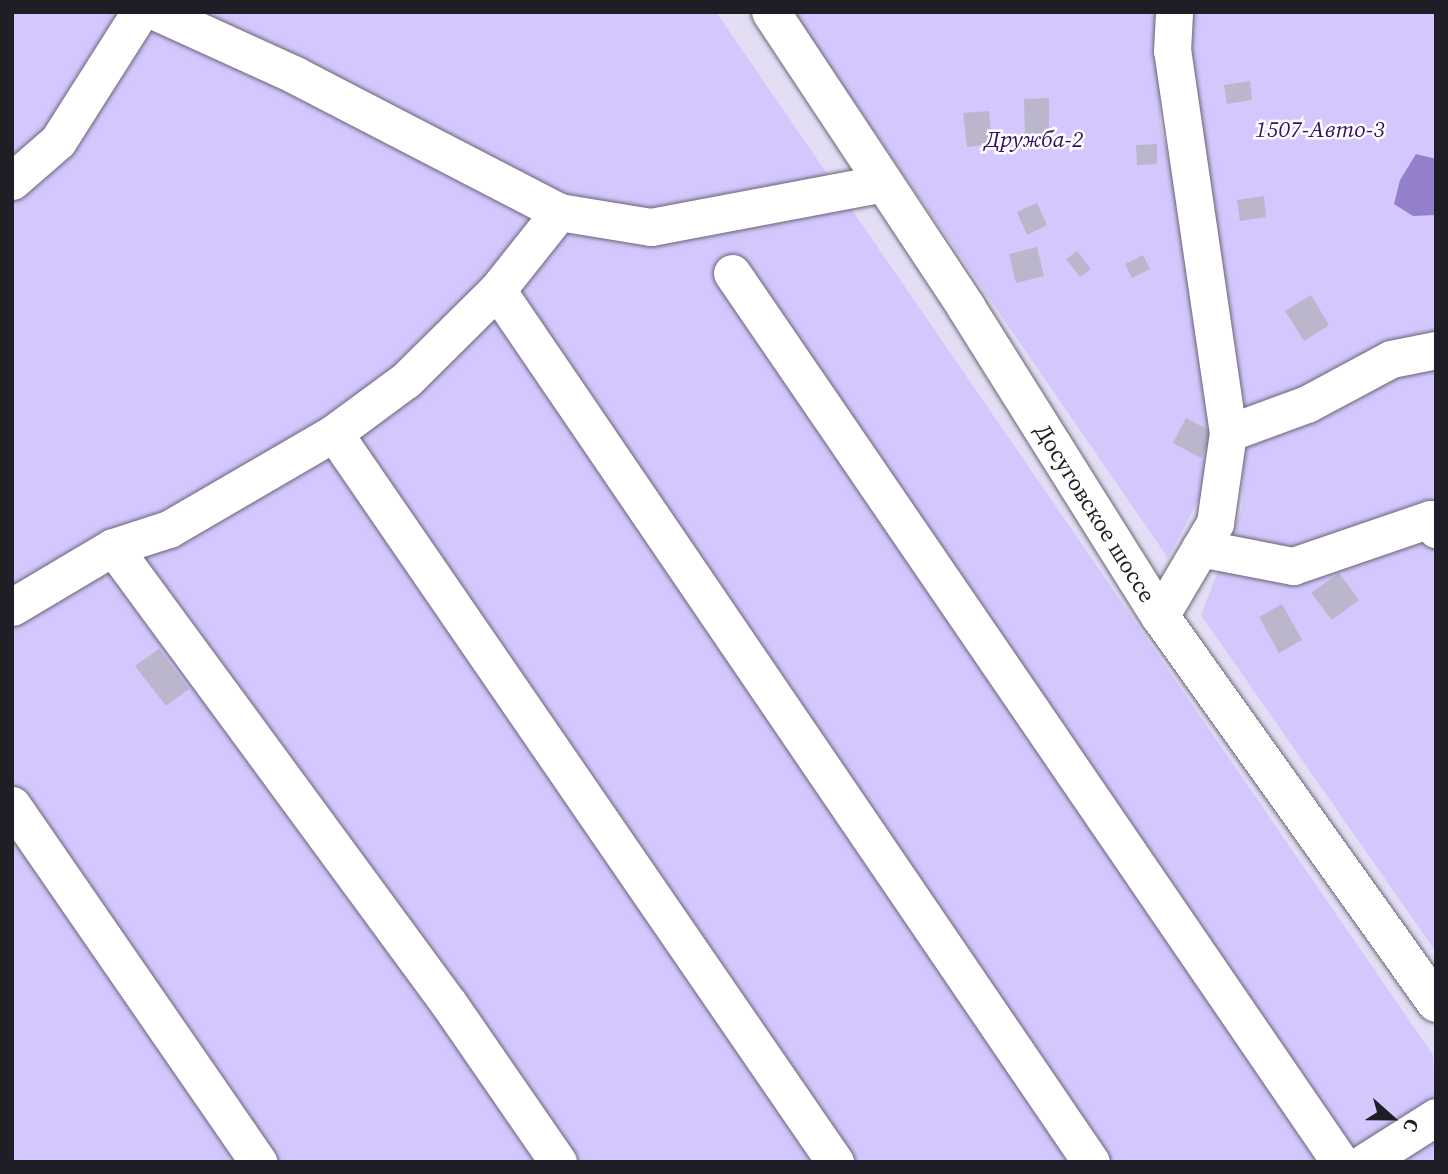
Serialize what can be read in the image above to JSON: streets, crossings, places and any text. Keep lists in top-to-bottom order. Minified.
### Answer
{"streets":{"main road":["Досуговское шоссе"]},"parks":["1507-Авто-3","Дружба-2"],"north":"right"}
